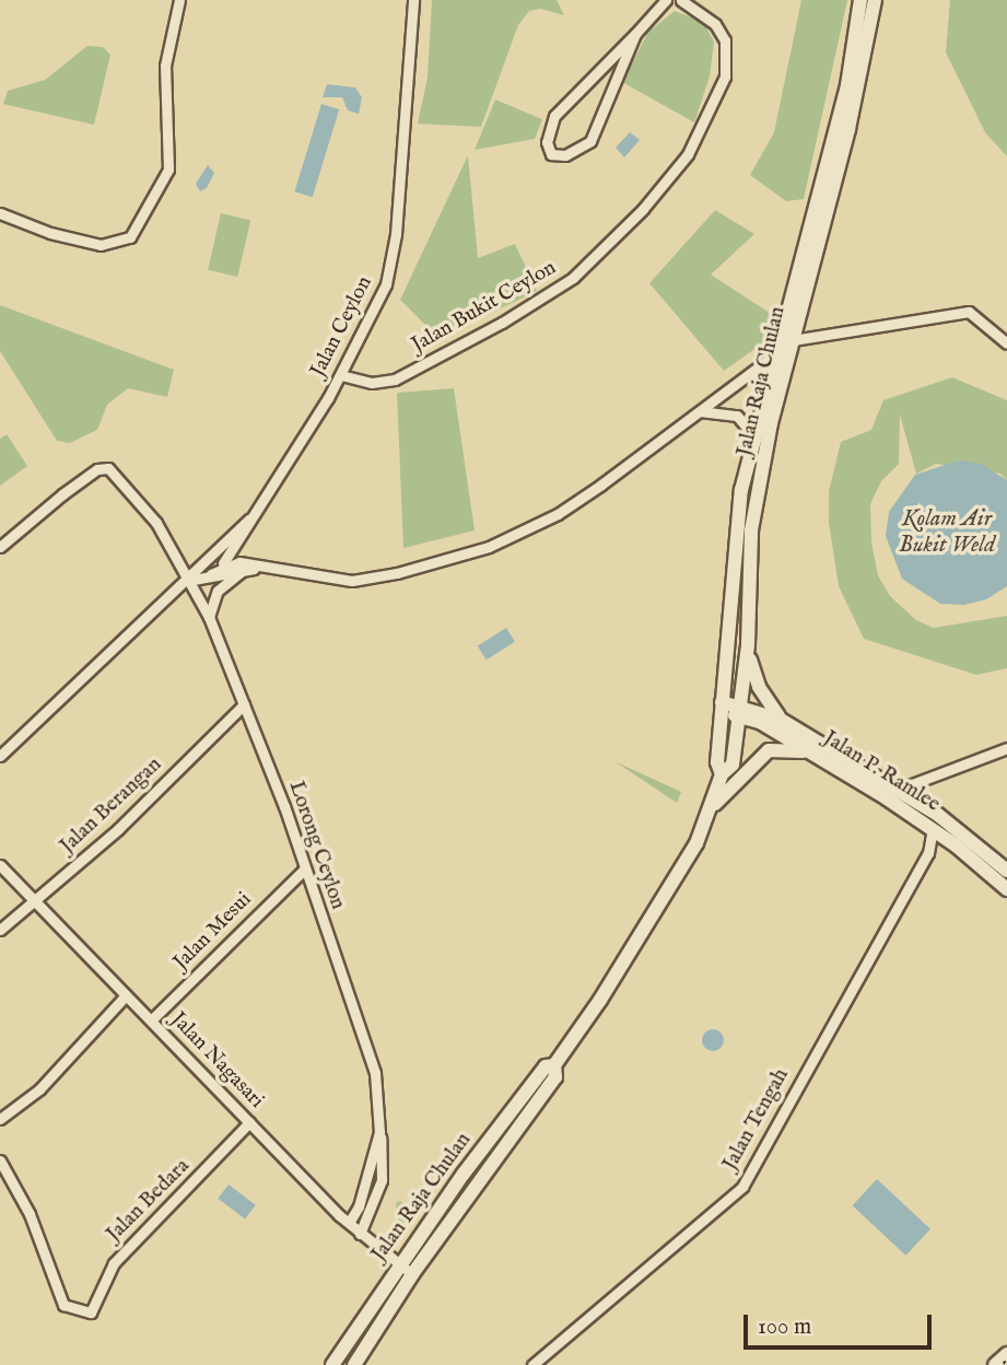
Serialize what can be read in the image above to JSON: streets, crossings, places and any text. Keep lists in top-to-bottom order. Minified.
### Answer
{"streets":{"main road":["Jalan Raja Chulan","Jalan P. Ramlee"],"street":["Jalan Bukit Ceylon","Jalan Ceylon","Jalan Berangan","Lorong Ceylon","Jalan Mesui","Jalan Nagasari","Jalan Tengah","Jalan Bedara"]},"crossings":[["Jalan Bukit Ceylon","Jalan Ceylon"],["Jalan Ceylon","Lorong Ceylon"],["Jalan Raja Chulan","Jalan P. Ramlee"],["Jalan Raja Chulan","Jalan Nagasari"],["Jalan P. Ramlee","Jalan Tengah"],["Jalan Berangan","Lorong Ceylon"],["Jalan Berangan","Jalan Nagasari"],["Lorong Ceylon","Jalan Mesui"],["Lorong Ceylon","Jalan Nagasari"],["Jalan Mesui","Jalan Nagasari"],["Jalan Nagasari","Jalan Bedara"]],"water":["Kolam Air Bukit Weld"],"scale_bar":"100 m"}
